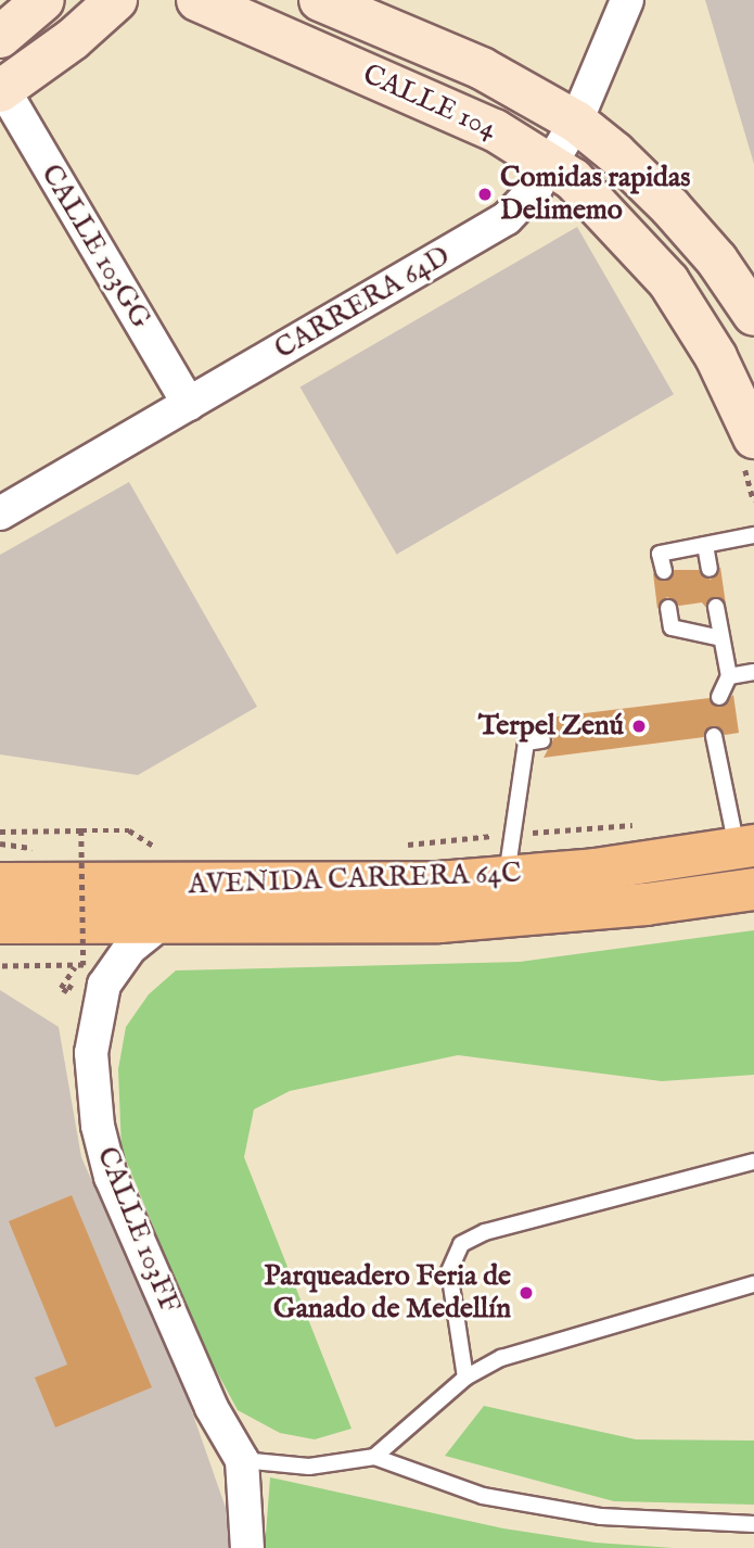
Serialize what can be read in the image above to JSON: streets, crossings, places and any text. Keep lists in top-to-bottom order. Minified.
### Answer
{"streets":{"main road":["CALLE 104","AVENIDA CARRERA 64C"],"street":["CALLE 103GG","CARRERA 64D","CALLE 103FF"]},"crossings":[["CALLE 104","CARRERA 64D"],["CALLE 103GG","CARRERA 64D"],["AVENIDA CARRERA 64C","CALLE 103FF"]],"places":["Comidas rapidas Delimemo","Terpel Zenú","Parqueadero Feria de Ganado de Medellín"]}
